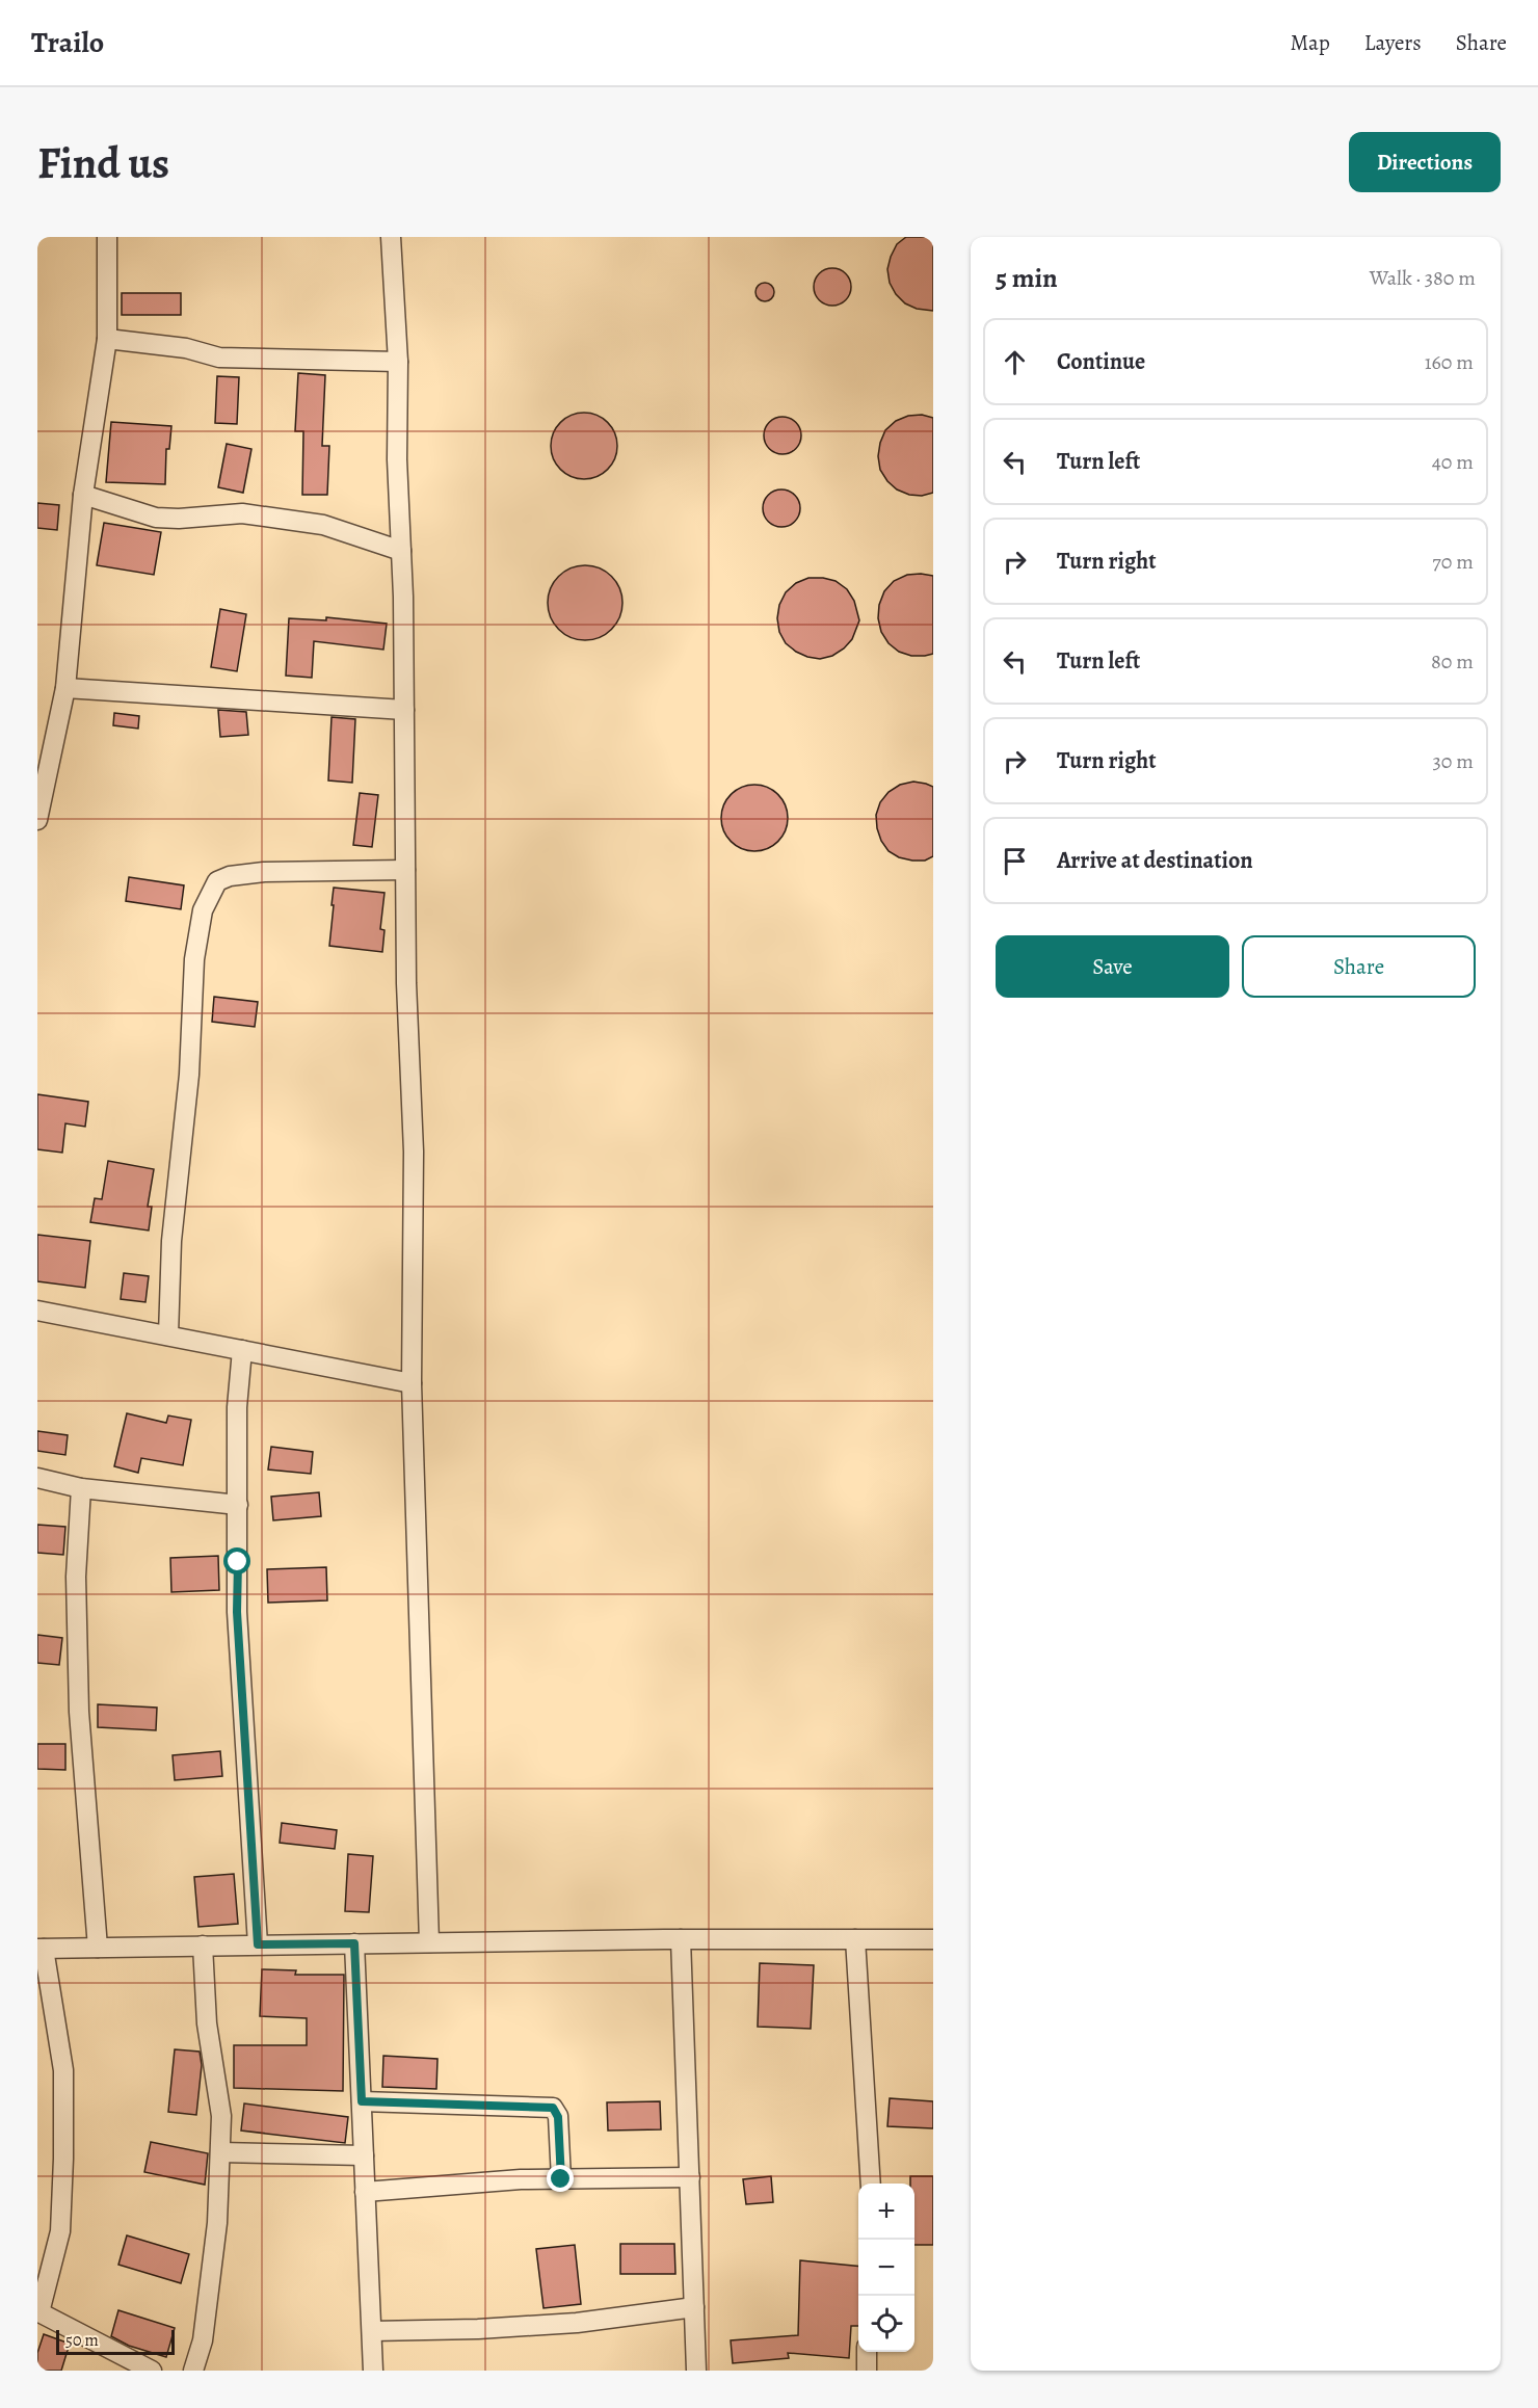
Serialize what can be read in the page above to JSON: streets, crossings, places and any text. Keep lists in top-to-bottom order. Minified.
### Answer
{"scale_bar":"50 m","page":{"header":"Trailo","nav":["Map","Layers","Share"],"buttons":["Directions",["Save","Share"]],"title":"Find us","heading":["5 min","Walk · 380 m"],"list":[["Continue","160 m"],["Turn left","40 m"],["Turn right","70 m"],["Turn left","80 m"],["Turn right","30 m"],"Arrive at destination"],"map_buttons":["+","−"],"scale":"50 m"}}
